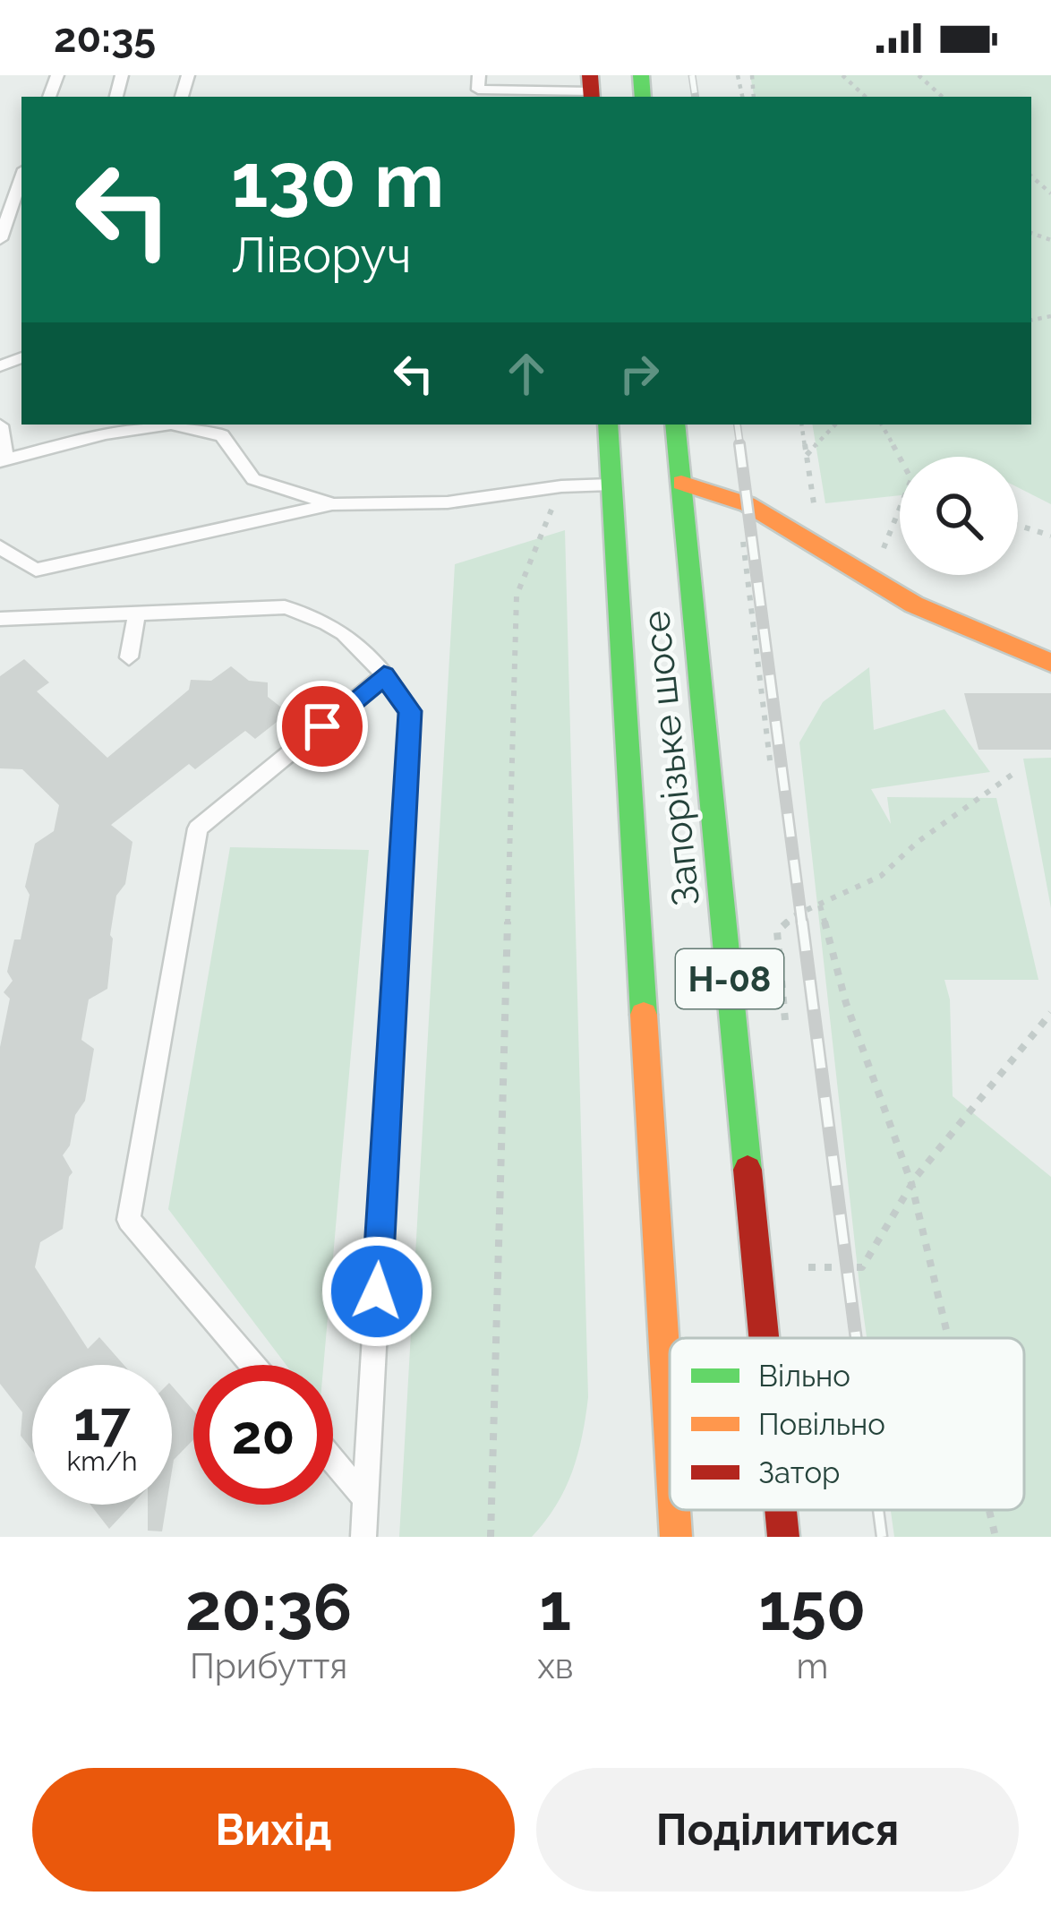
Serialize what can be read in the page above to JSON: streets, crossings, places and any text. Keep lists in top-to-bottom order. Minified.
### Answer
{"streets":{"main road":["Запорізьке шосе","Н-08"]},"legend":["Вільно","Повільно","Затор"],"page":{"status":"20:35","turn":["130 m","Ліворуч"],"speed":"17 km/h","limit":"20","eta":["20:36","Прибуття","1","хв","150","m"],"buttons":["Вихід","Поділитися"]}}
